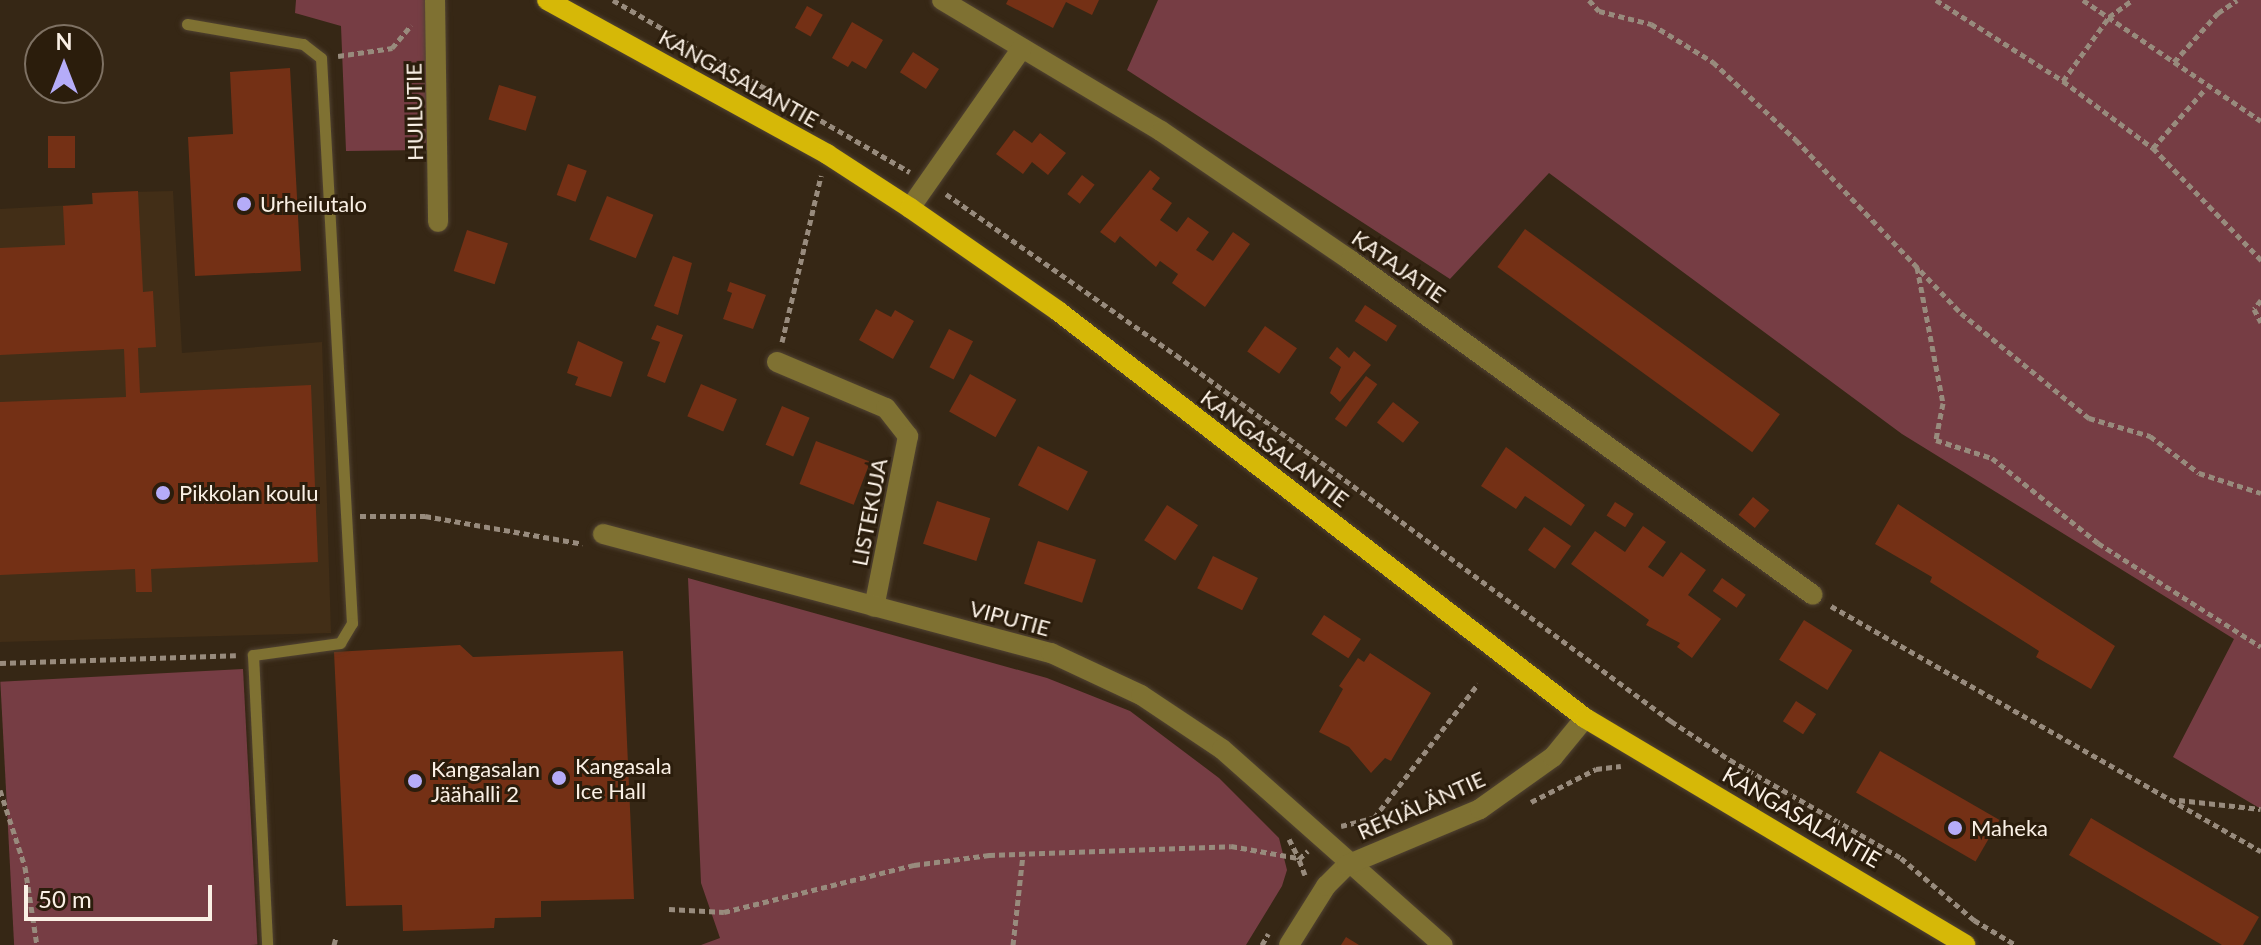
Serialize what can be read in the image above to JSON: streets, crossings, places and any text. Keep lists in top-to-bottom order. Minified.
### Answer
{"streets":{"main road":["KANGASALANTIE"],"street":["HUILUTIE","KATAJATIE","LISTEKUJA","VIPUTIE","REKIÄLÄNTIE"]},"crossings":[["KANGASALANTIE","REKIÄLÄNTIE"],["LISTEKUJA","VIPUTIE"],["VIPUTIE","REKIÄLÄNTIE"]],"places":["Urheilutalo","Pikkolan koulu","Kangasala Ice Hall","Kangasalan Jäähalli 2","Maheka"],"scale_bar":"50 m","north":"top"}
